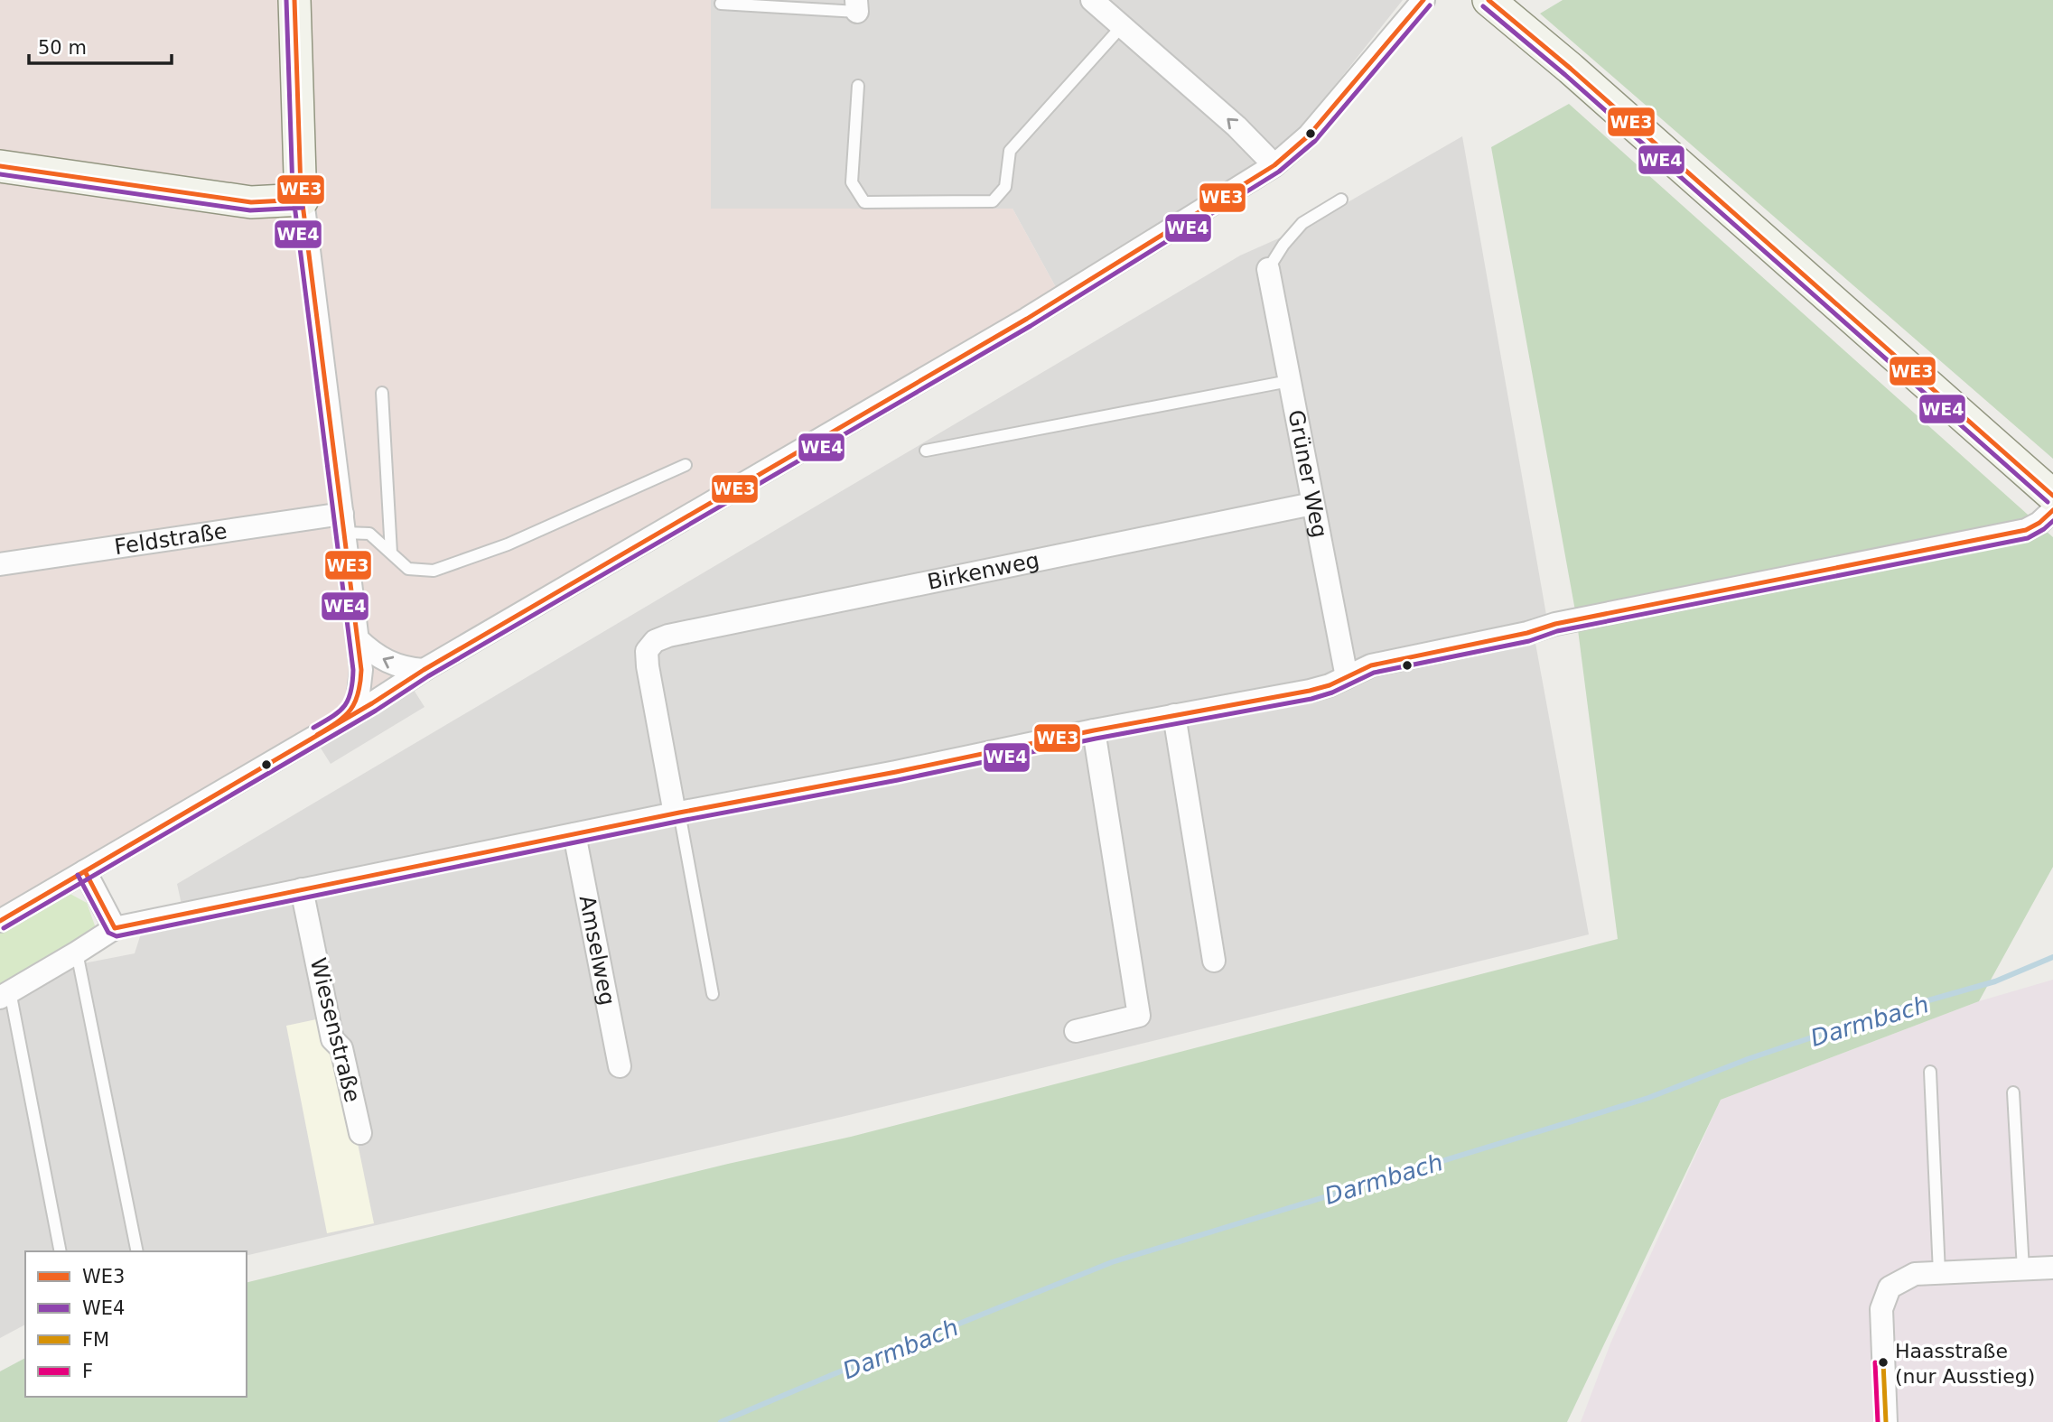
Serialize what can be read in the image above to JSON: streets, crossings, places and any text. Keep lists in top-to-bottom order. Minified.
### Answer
{"streets":{"street":["Grüner Weg","Feldstraße","Birkenweg","Amselweg","Wiesenstraße"]},"crossings":[["Grüner Weg","Birkenweg"]],"water":["Darmbach"],"places":["Haasstraße (nur Ausstieg)"],"lines":["transit line WE3","transit line WE4","transit line FM","transit line F"],"legend":["WE3","WE4","FM","F"],"scale_bar":"50 m"}
